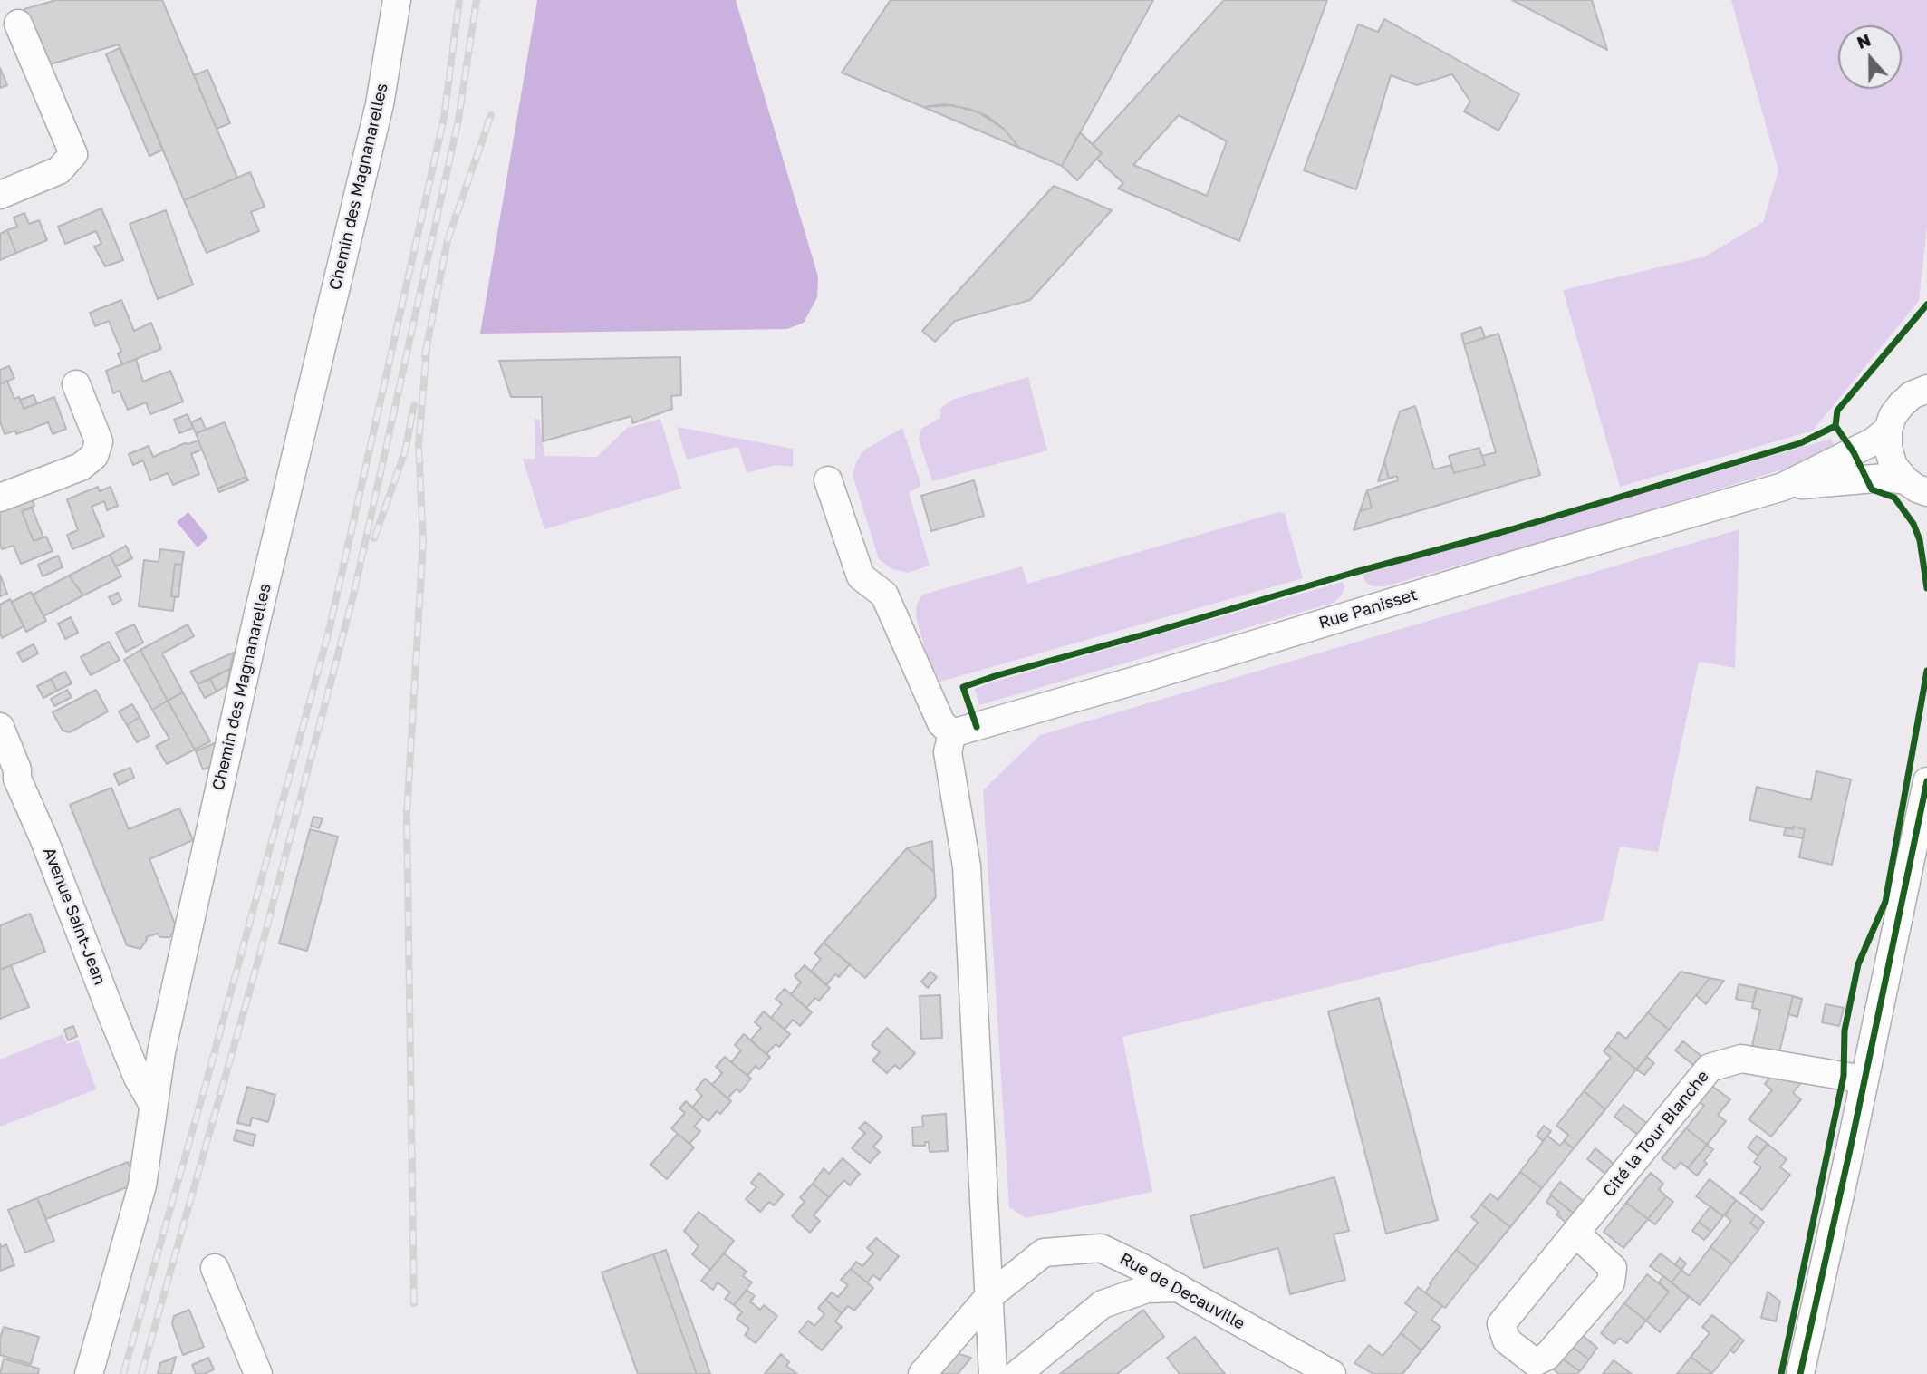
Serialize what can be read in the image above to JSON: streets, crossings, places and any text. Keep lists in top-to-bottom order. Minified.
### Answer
{"streets":{"street":["Chemin des Magnanarelles","Rue Panisset","Avenue Saint-Jean","Cité la Tour Blanche","Rue de Decauville"]},"crossings":[["Chemin des Magnanarelles","Avenue Saint-Jean"]],"north":"top"}
